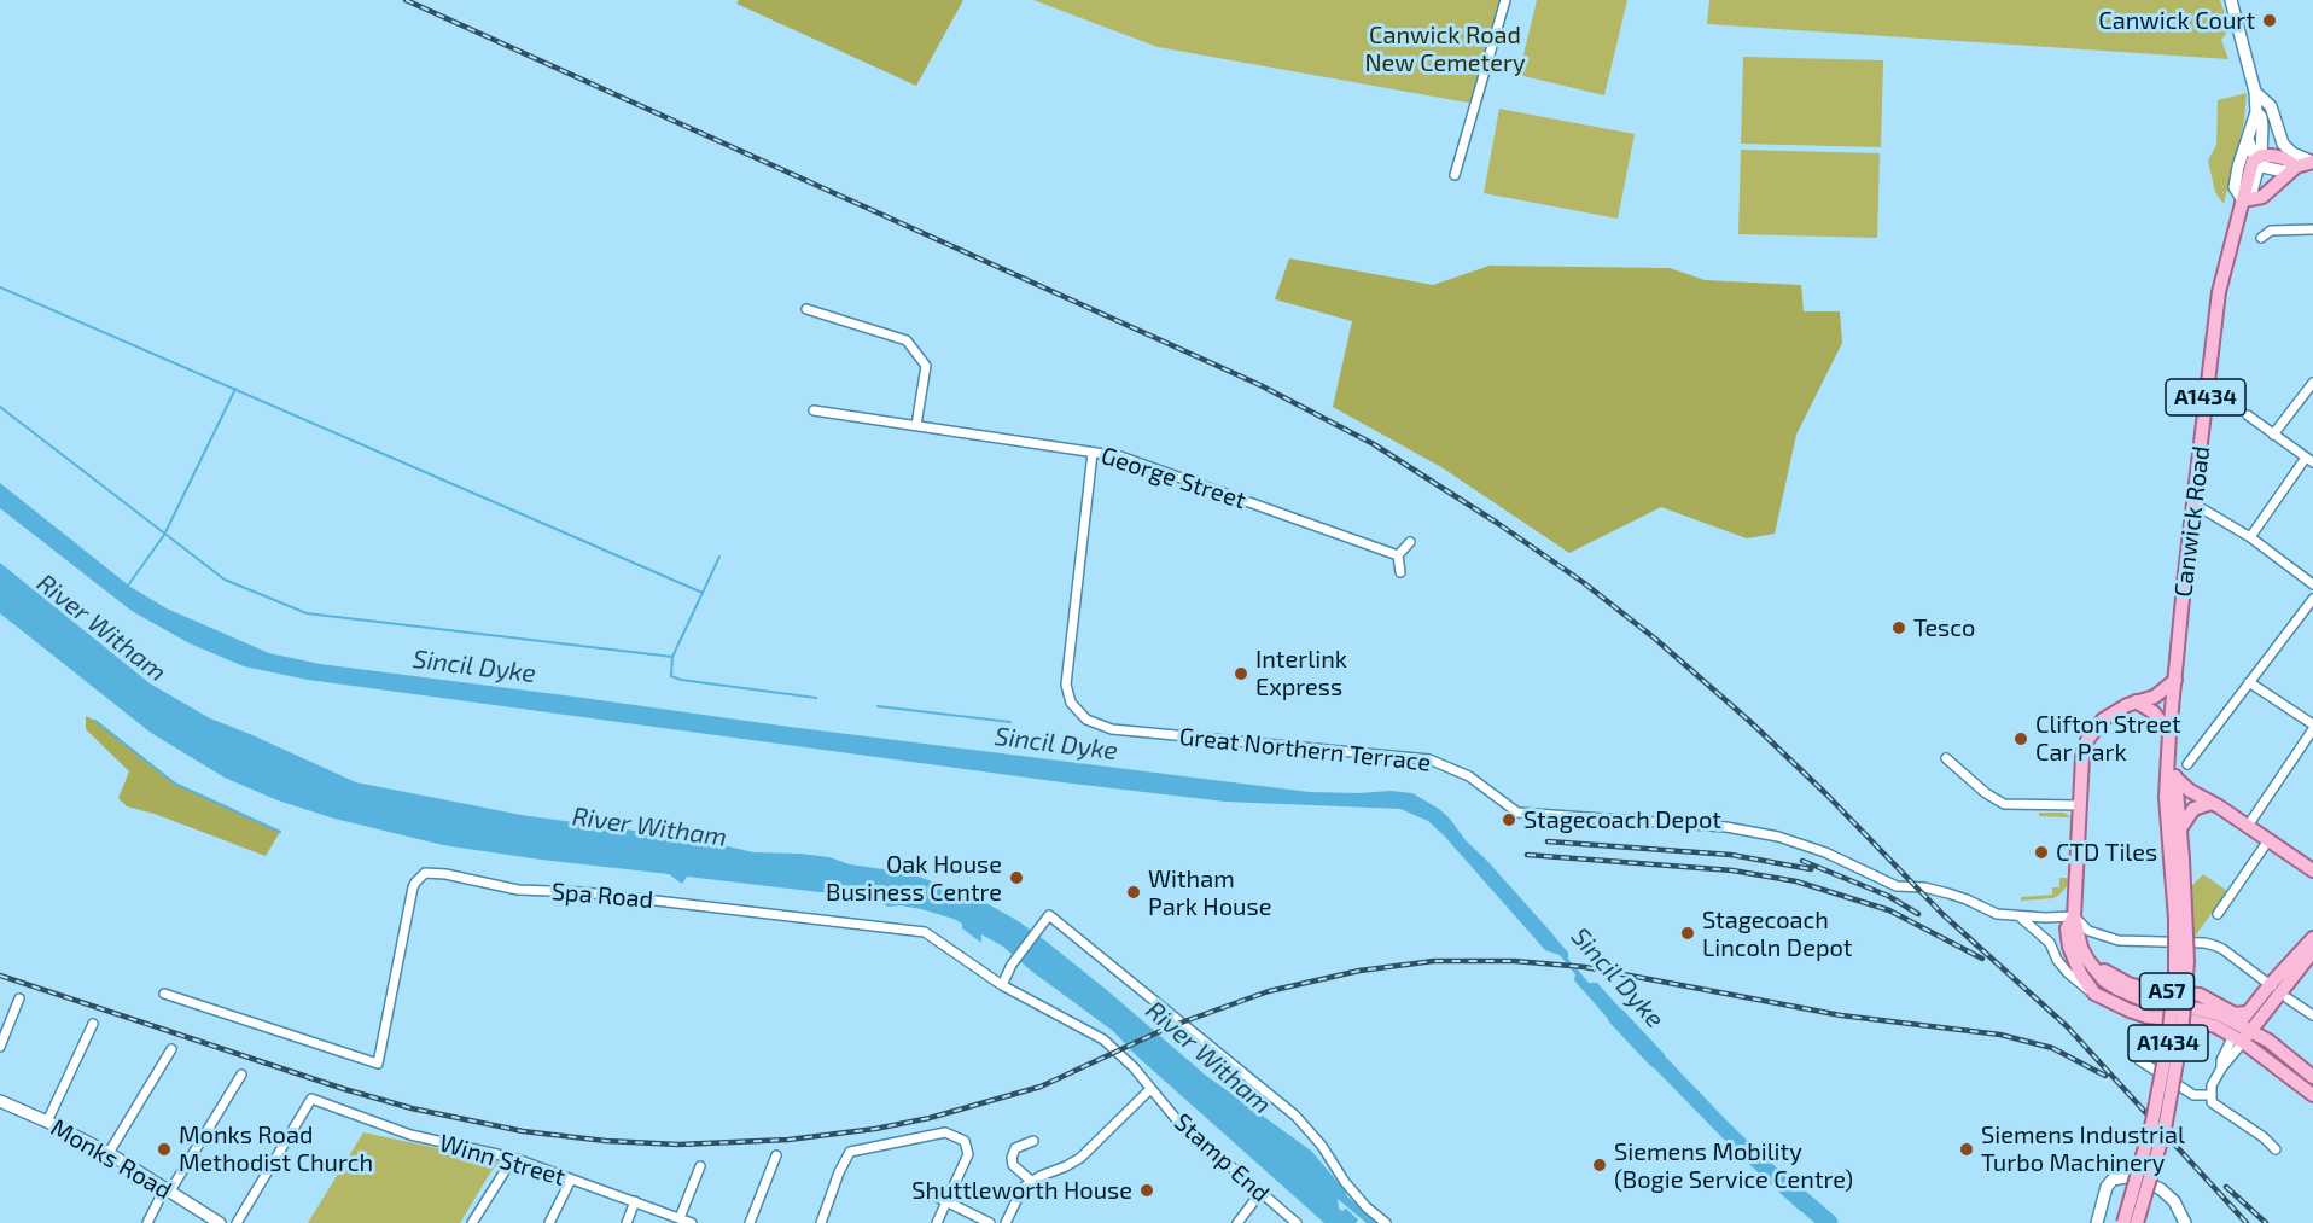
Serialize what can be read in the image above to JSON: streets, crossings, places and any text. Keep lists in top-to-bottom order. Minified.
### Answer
{"streets":{"main road":["A1434","Canwick Road","A57","Monks Road"],"street":["George Street","Great Northern Terrace","Spa Road","Stamp End","Winn Street"]},"crossings":[["A1434","Canwick Road"],["George Street","Great Northern Terrace"],["Canwick Road","A57"],["Great Northern Terrace","A57"],["Spa Road","Stamp End"]],"water":["River Witham","Sincil Dyke"],"parks":["Canwick Road New Cemetery"],"places":["Canwick Court","Tesco","Interlink Express","Clifton Street Car Park","Stagecoach Depot","CTD Tiles","Oak House Business Centre","Witham Park House","Stagecoach Lincoln Depot","Monks Road Methodist Church","Siemens Industrial Turbo Machinery","Siemens Mobility (Bogie Service Centre)","Shuttleworth House"]}
